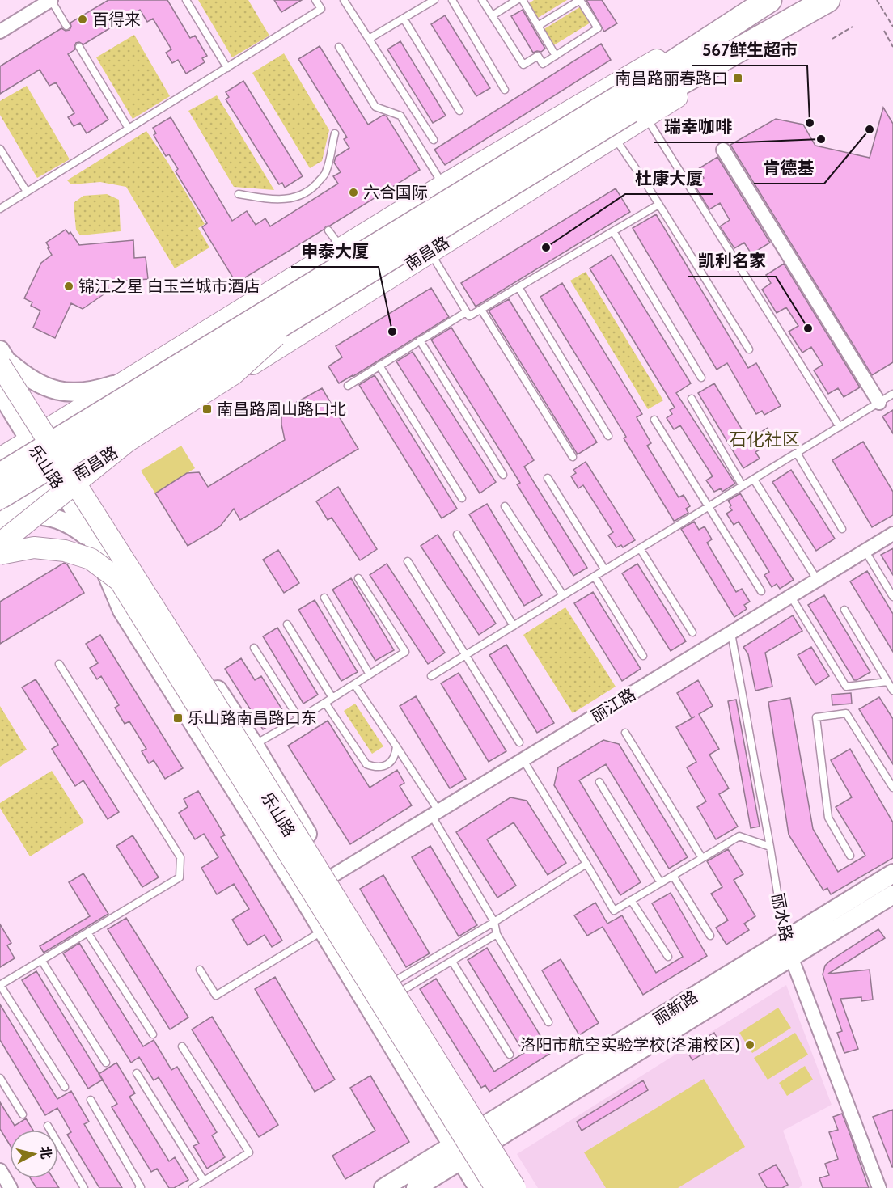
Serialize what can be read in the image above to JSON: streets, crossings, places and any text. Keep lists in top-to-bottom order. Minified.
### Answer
{"streets":{"highway":["南昌路"],"main road":["乐山路","丽新路"],"street":["丽江路","丽水路"]},"crossings":[["南昌路","乐山路"],["乐山路","丽江路"],["乐山路","丽新路"],["丽江路","丽水路"],["丽水路","丽新路"]],"districts":["石化社区"],"places":{"other":["百得来","567鲜生超市","肯德基","瑞幸咖啡","六合国际","杜康大厦","锦江之星 白玉兰城市酒店","凯利名家","申泰大厦","洛阳市航空实验学校(洛浦校区)"],"transit":["南昌路丽春路口","南昌路周山路口北","乐山路南昌路口东"]},"north":"right"}
